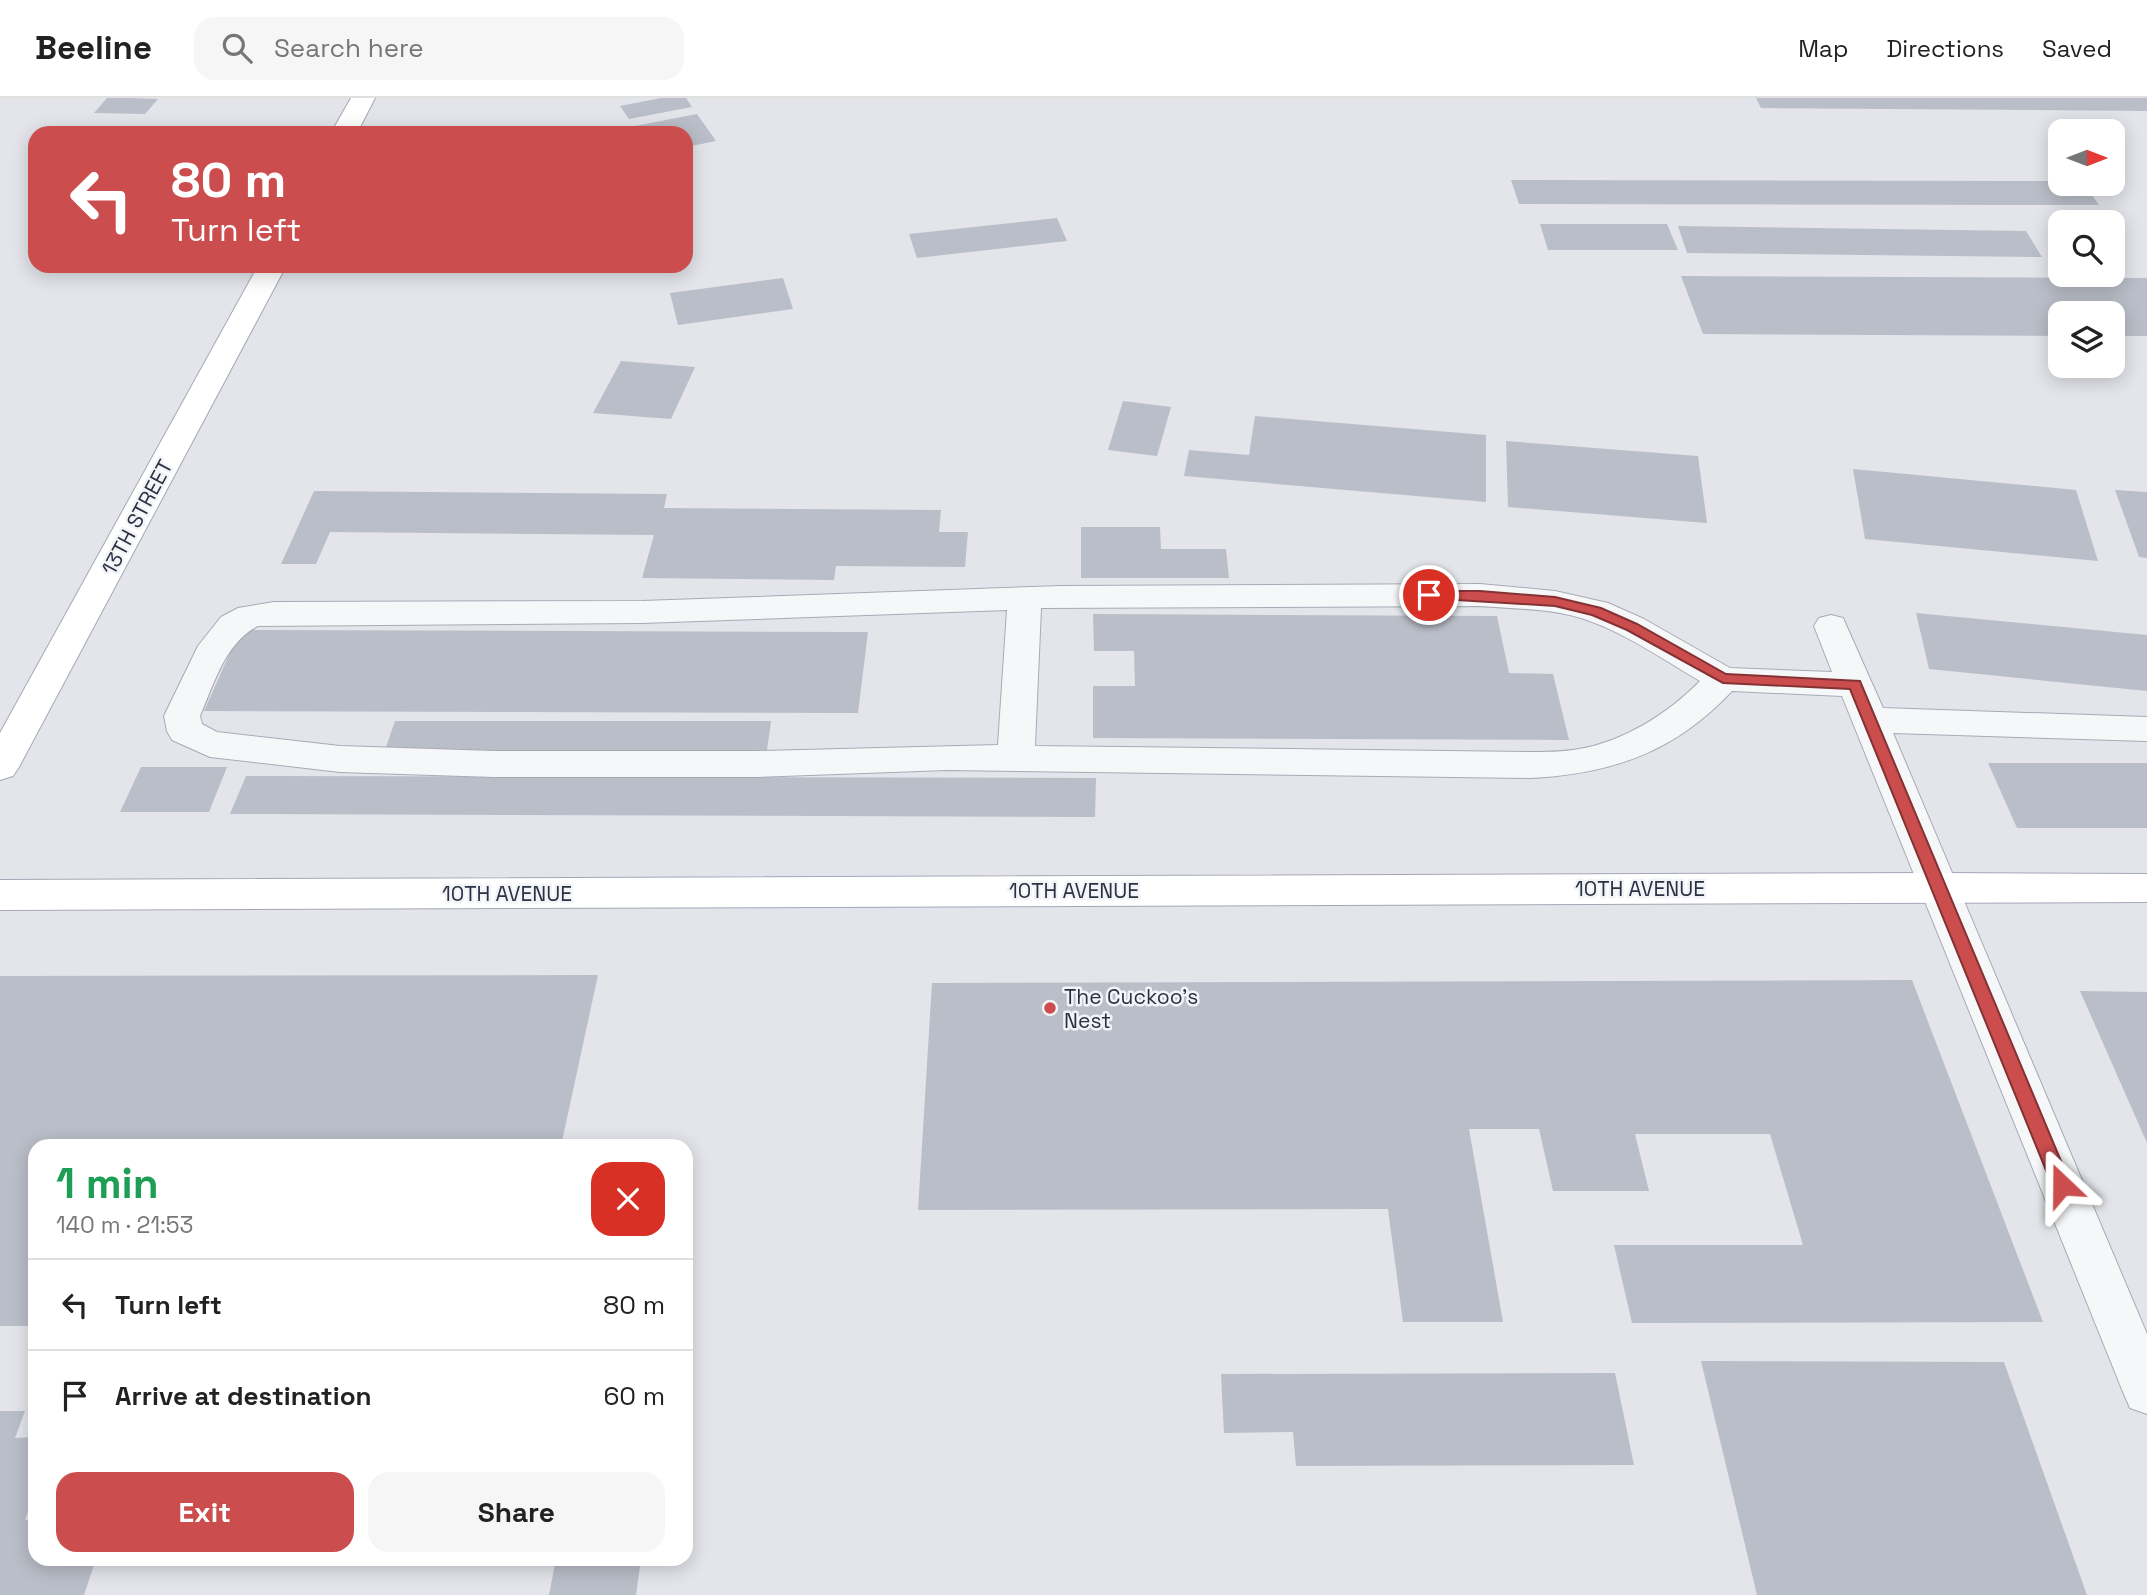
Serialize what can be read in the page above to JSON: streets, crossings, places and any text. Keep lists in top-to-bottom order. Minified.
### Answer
{"streets":{"main road":["13TH STREET","10TH AVENUE"]},"places":["The Cuckoo’s Nest"],"north":"right","page":{"header":"Beeline","search":"Search here","nav":["Map","Directions","Saved"],"turn":["80 m","Turn left"],"heading":["1 min","140 m · 21:53"],"list":[{"name":"Turn left","value":"80 m"},{"name":"Arrive at destination","value":"60 m"}],"buttons":["Exit","Share"]}}
